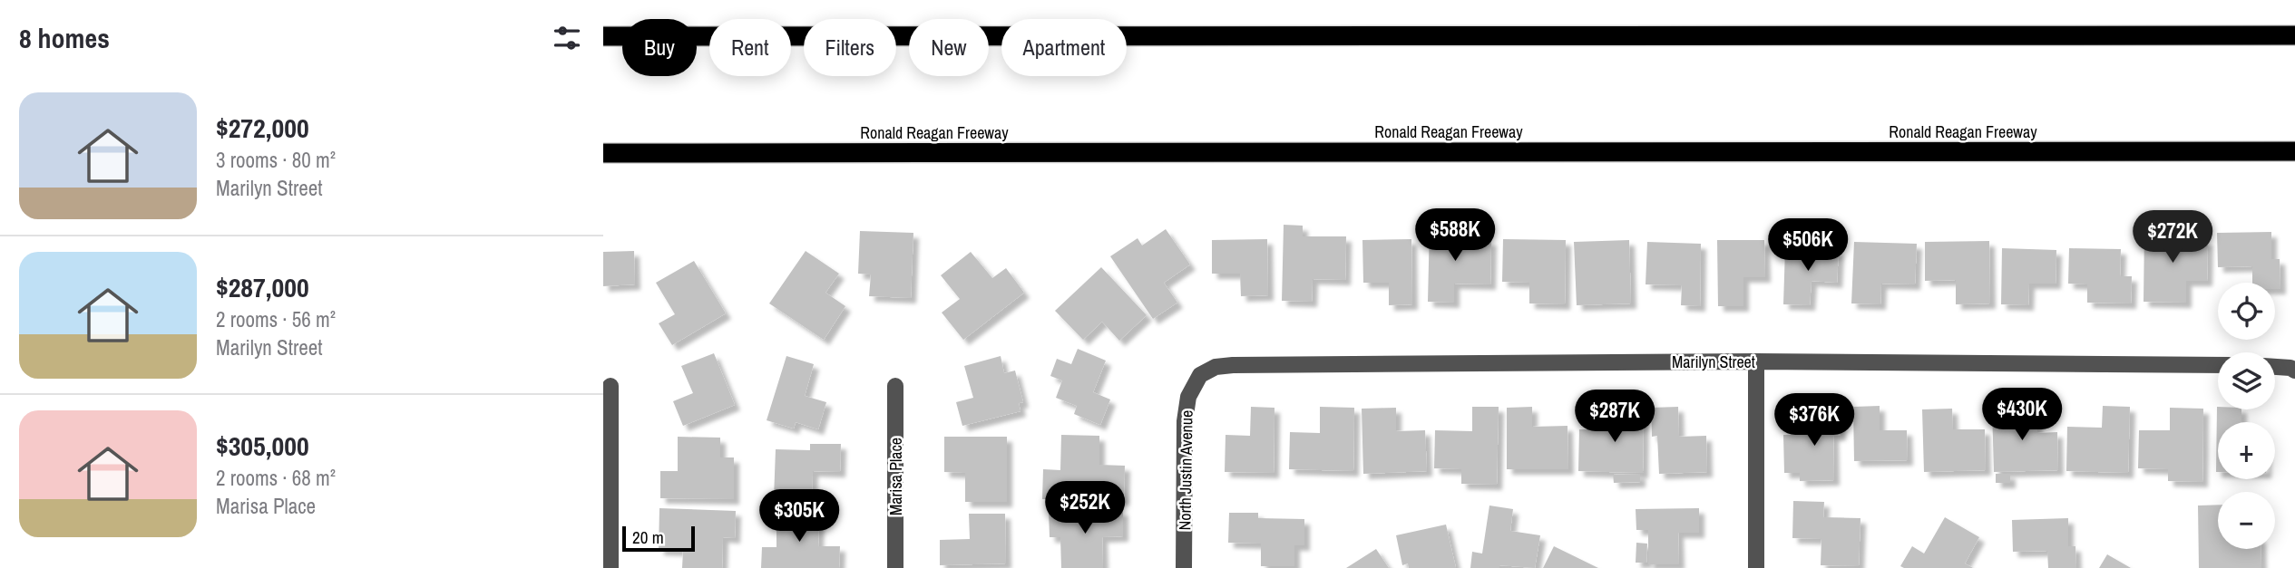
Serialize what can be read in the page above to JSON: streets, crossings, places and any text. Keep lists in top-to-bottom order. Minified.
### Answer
{"streets":{"highway":["Ronald Reagan Freeway"],"street":["Marilyn Street","North Justin Avenue","Marisa Place"]},"crossings":[["Marilyn Street","North Justin Avenue"]],"scale_bar":"20 m","page":{"heading":"8 homes","chip":["Buy","Rent","Filters","New","Apartment"],"list":[{"name":"$272,000","note":"3 rooms · 80 m² · Marilyn Street"},{"name":"$287,000","note":"2 rooms · 56 m² · Marilyn Street"},{"name":"$305,000","note":"2 rooms · 68 m² · Marisa Place"}],"price":["$588K","$272K","$506K","$430K","$287K","$376K","$252K","$305K"],"map_buttons":["+","−"],"scale":"20 m"}}
